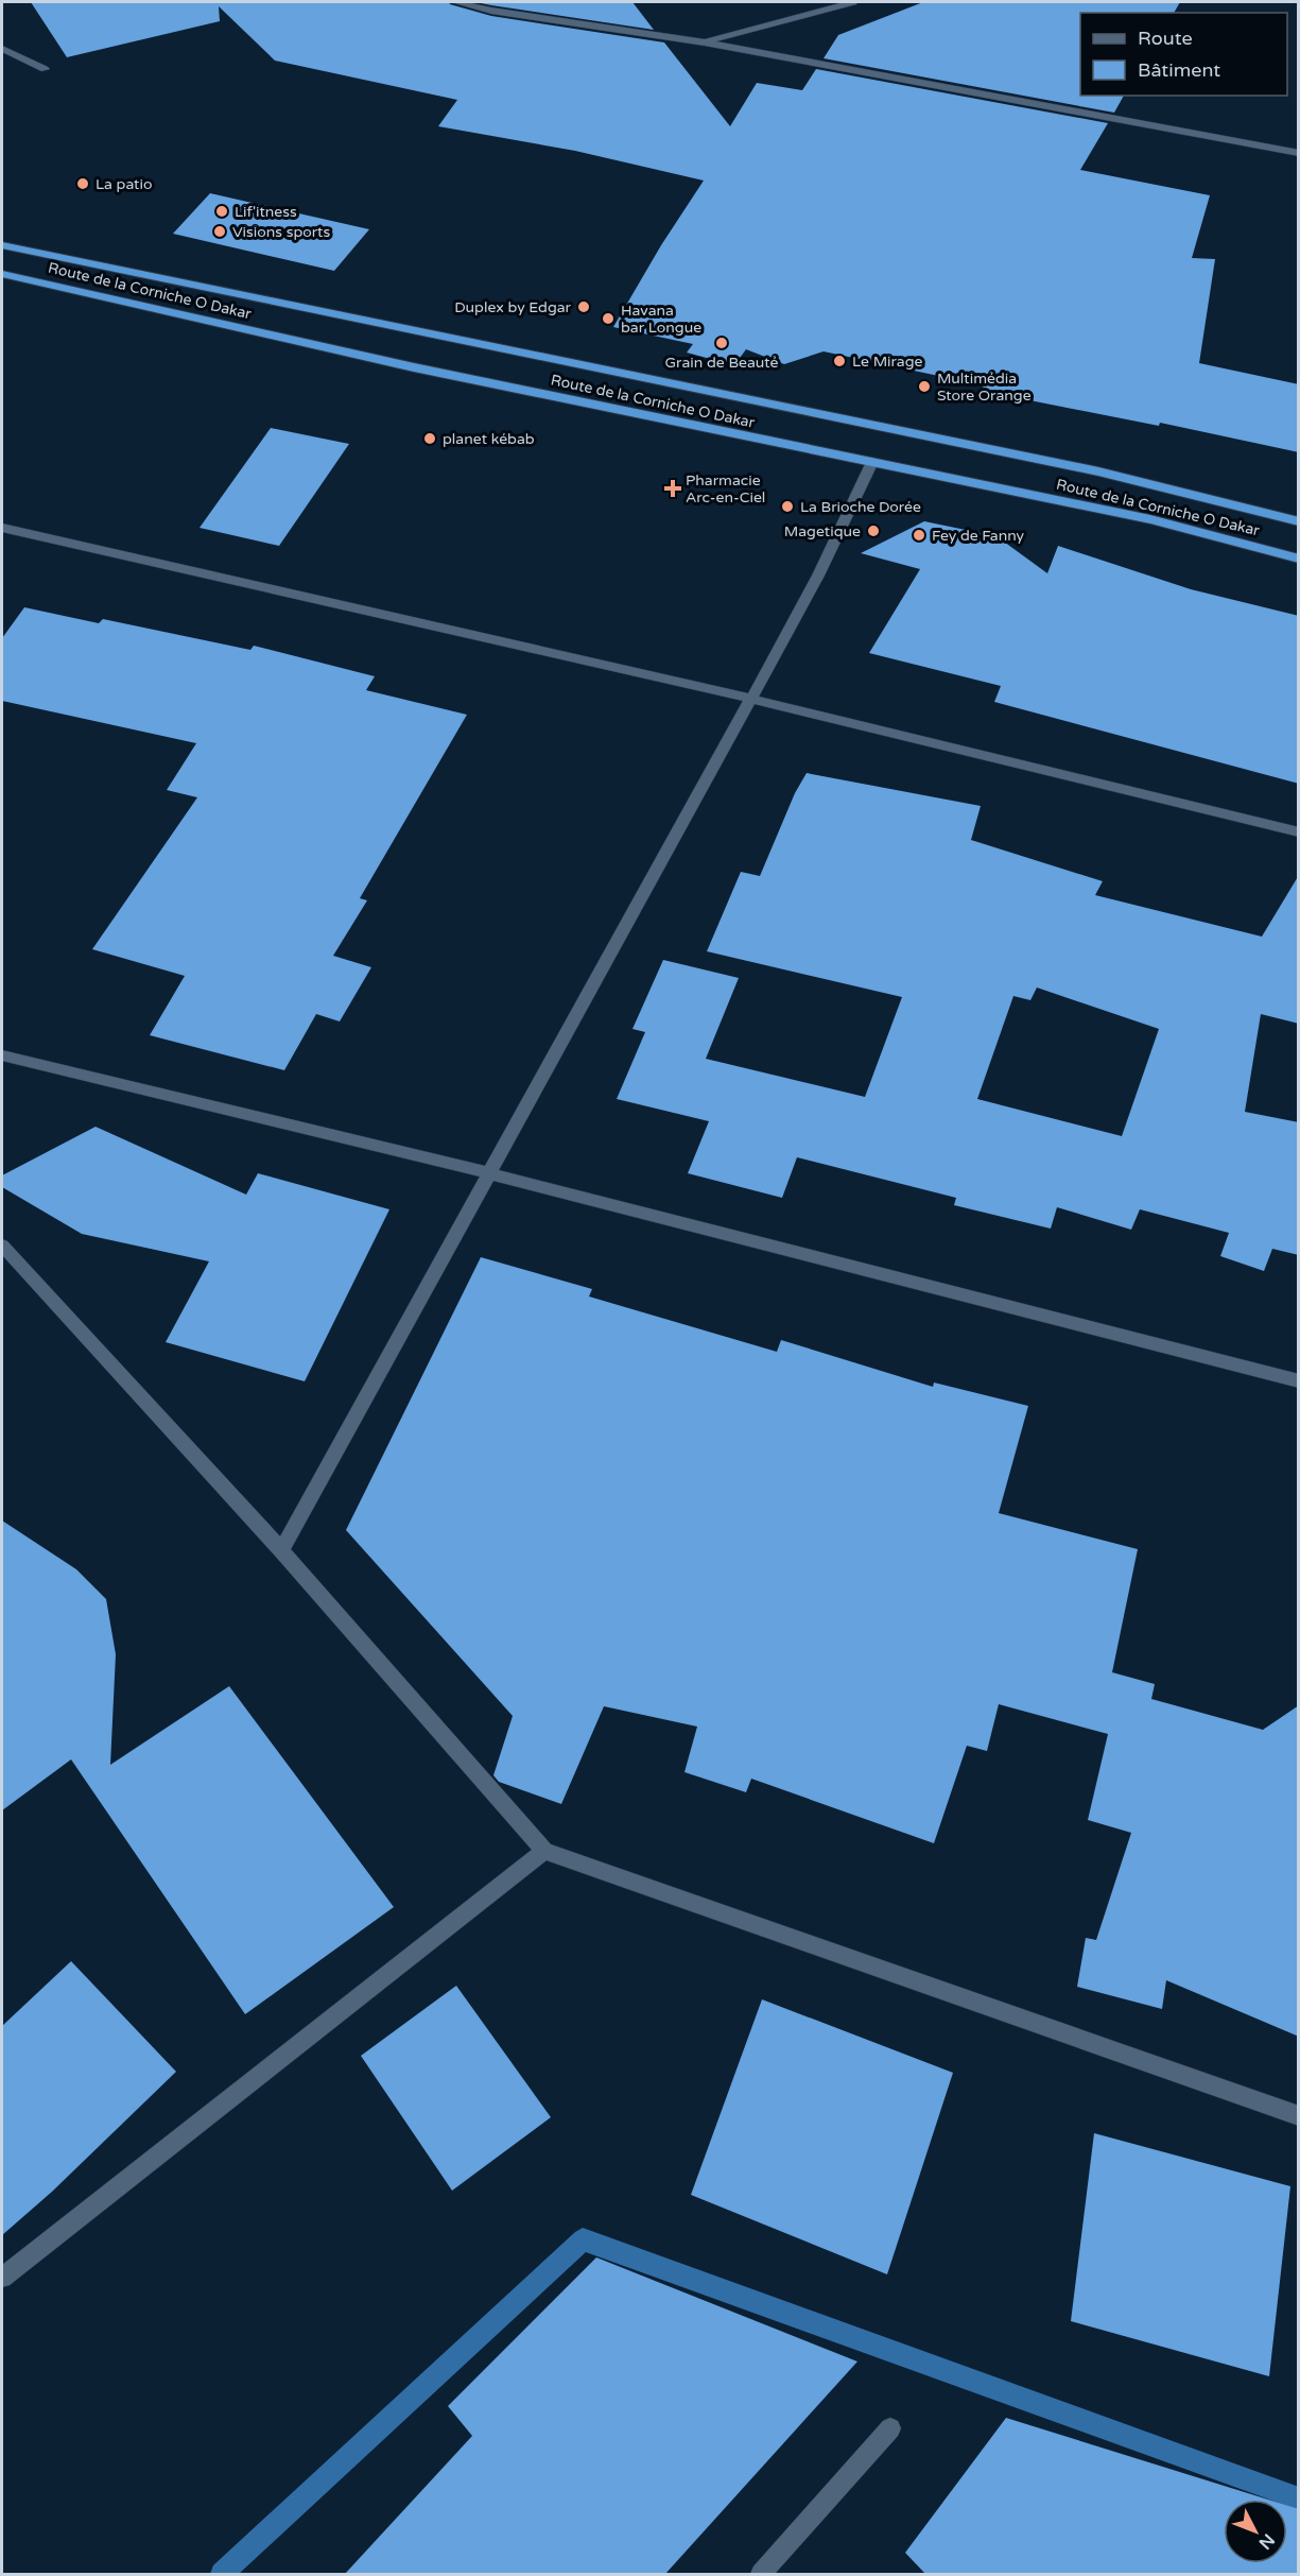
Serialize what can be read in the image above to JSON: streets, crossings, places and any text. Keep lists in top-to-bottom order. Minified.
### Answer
{"streets":{"highway":["Route de la Corniche O Dakar"]},"places":{"other":["La patio","Lif'itness","Visions sports","Duplex by Edgar","Havana bar Longue","Grain de Beauté","Le Mirage","Multimédia Store Orange","planet kébab","La Brioche Dorée","Magetique","Fey de Fanny"],"health":["Pharmacie Arc-en-Ciel"]},"legend":["Route","Bâtiment"],"north":"bottom right"}
